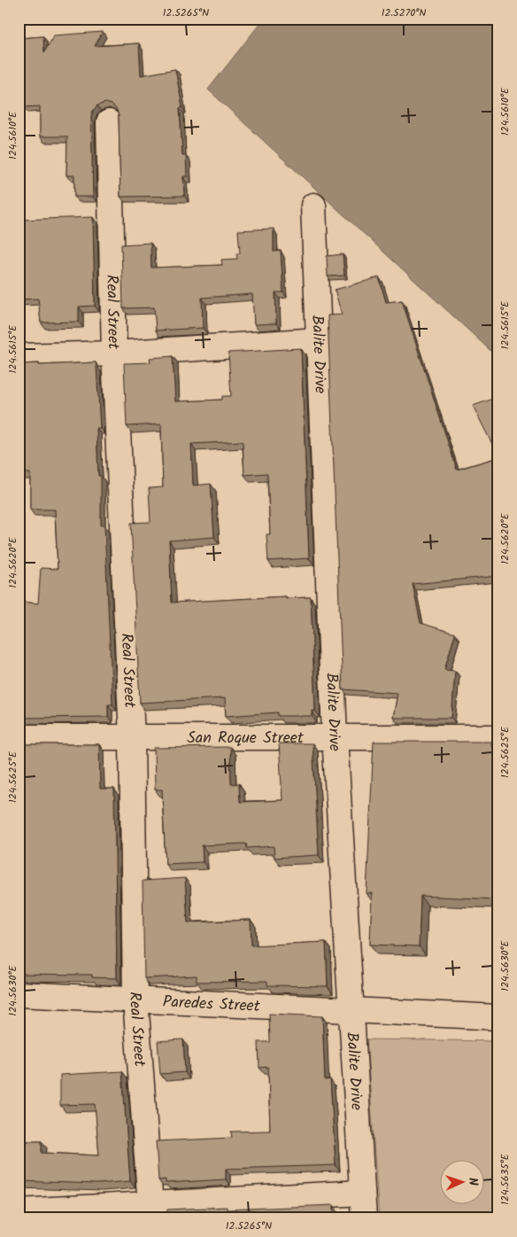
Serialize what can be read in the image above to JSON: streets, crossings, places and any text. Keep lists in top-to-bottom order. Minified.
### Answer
{"streets":{"street":["Real Street","Balite Drive","San Roque Street","Paredes Street"]},"crossings":[["Real Street","San Roque Street"],["Real Street","Paredes Street"],["Balite Drive","San Roque Street"],["Balite Drive","Paredes Street"]],"north":"right","coordinates":["12.5265°N","12.5270°N","124.5610°E","124.5615°E","124.5620°E","124.5625°E","124.5630°E","124.5635°E"]}
